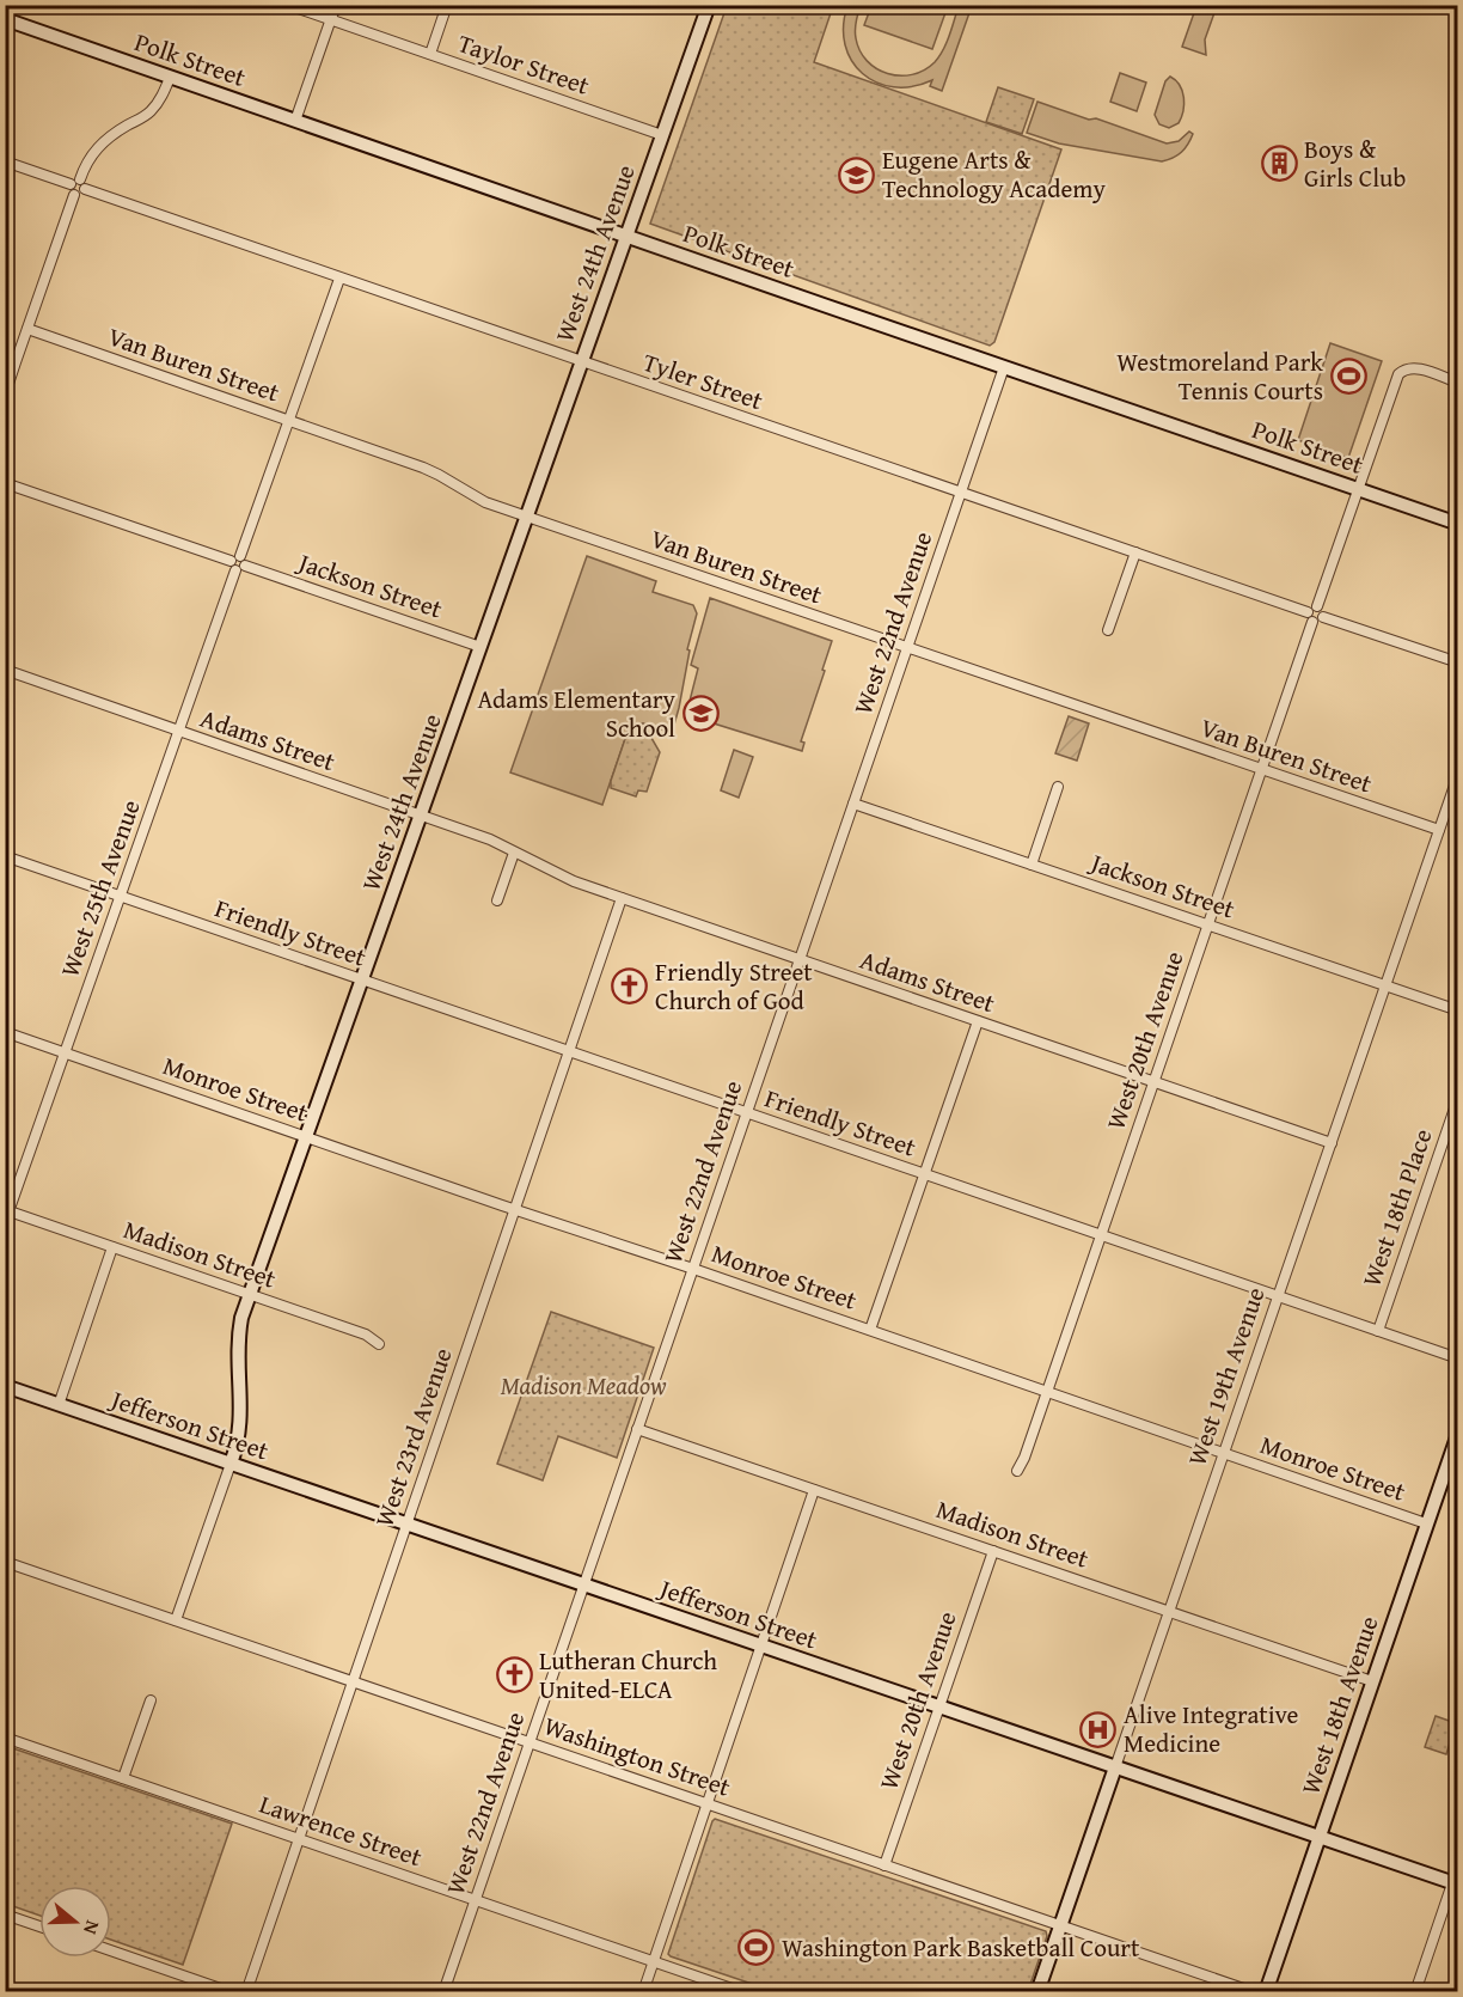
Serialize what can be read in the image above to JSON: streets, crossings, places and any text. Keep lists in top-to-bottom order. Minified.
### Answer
{"streets":{"street":["Polk Street","Taylor Street","West 24th Avenue","Van Buren Street","Tyler Street","Jackson Street","West 22nd Avenue","Adams Street","West 25th Avenue","Friendly Street","West 20th Avenue","Monroe Street","West 18th Place","Madison Street","West 19th Avenue","Jefferson Street","West 23rd Avenue","West 18th Avenue","Washington Street","Lawrence Street"]},"crossings":[["Polk Street","West 24th Avenue"],["Polk Street","West 22nd Avenue"],["Taylor Street","West 24th Avenue"],["West 24th Avenue","Van Buren Street"],["West 24th Avenue","Tyler Street"],["West 24th Avenue","Jackson Street"],["West 24th Avenue","Adams Street"],["West 24th Avenue","Friendly Street"],["West 24th Avenue","Monroe Street"],["West 24th Avenue","Madison Street"],["West 24th Avenue","Jefferson Street"],["West 24th Avenue","Washington Street"],["Van Buren Street","West 22nd Avenue"],["Van Buren Street","West 20th Avenue"],["Van Buren Street","West 19th Avenue"],["Tyler Street","West 22nd Avenue"],["Tyler Street","West 20th Avenue"],["Jackson Street","West 22nd Avenue"],["Jackson Street","West 25th Avenue"],["Jackson Street","West 20th Avenue"],["Jackson Street","West 19th Avenue"],["West 22nd Avenue","Adams Street"],["West 22nd Avenue","Friendly Street"],["West 22nd Avenue","Monroe Street"],["West 22nd Avenue","Madison Street"],["West 22nd Avenue","Jefferson Street"],["West 22nd Avenue","Washington Street"],["West 22nd Avenue","Lawrence Street"],["Adams Street","West 25th Avenue"],["Adams Street","West 20th Avenue"],["Adams Street","West 19th Avenue"],["Adams Street","West 23rd Avenue"],["West 25th Avenue","Friendly Street"],["West 25th Avenue","Monroe Street"],["West 25th Avenue","Madison Street"],["Friendly Street","West 20th Avenue"],["Friendly Street","West 18th Place"],["Friendly Street","West 19th Avenue"],["Friendly Street","West 23rd Avenue"],["West 20th Avenue","Monroe Street"],["West 20th Avenue","Madison Street"],["West 20th Avenue","Jefferson Street"],["West 20th Avenue","Washington Street"],["Monroe Street","West 19th Avenue"],["Monroe Street","West 23rd Avenue"],["Monroe Street","West 18th Avenue"],["Madison Street","West 19th Avenue"],["Madison Street","West 18th Avenue"],["West 19th Avenue","Jefferson Street"],["West 19th Avenue","Washington Street"],["Jefferson Street","West 23rd Avenue"],["Jefferson Street","West 18th Avenue"],["West 23rd Avenue","Washington Street"],["West 23rd Avenue","Lawrence Street"]],"parks":["Madison Meadow"],"places":{"building":["Boys & Girls Club"],"school or university":["Eugene Arts & Technology Academy","Adams Elementary School"],"sports":["Westmoreland Park Tennis Courts","Washington Park Basketball Court"],"church":["Friendly Street Church of God","Lutheran Church United-ELCA"],"hospital":["Alive Integrative Medicine"]},"north":"right"}
